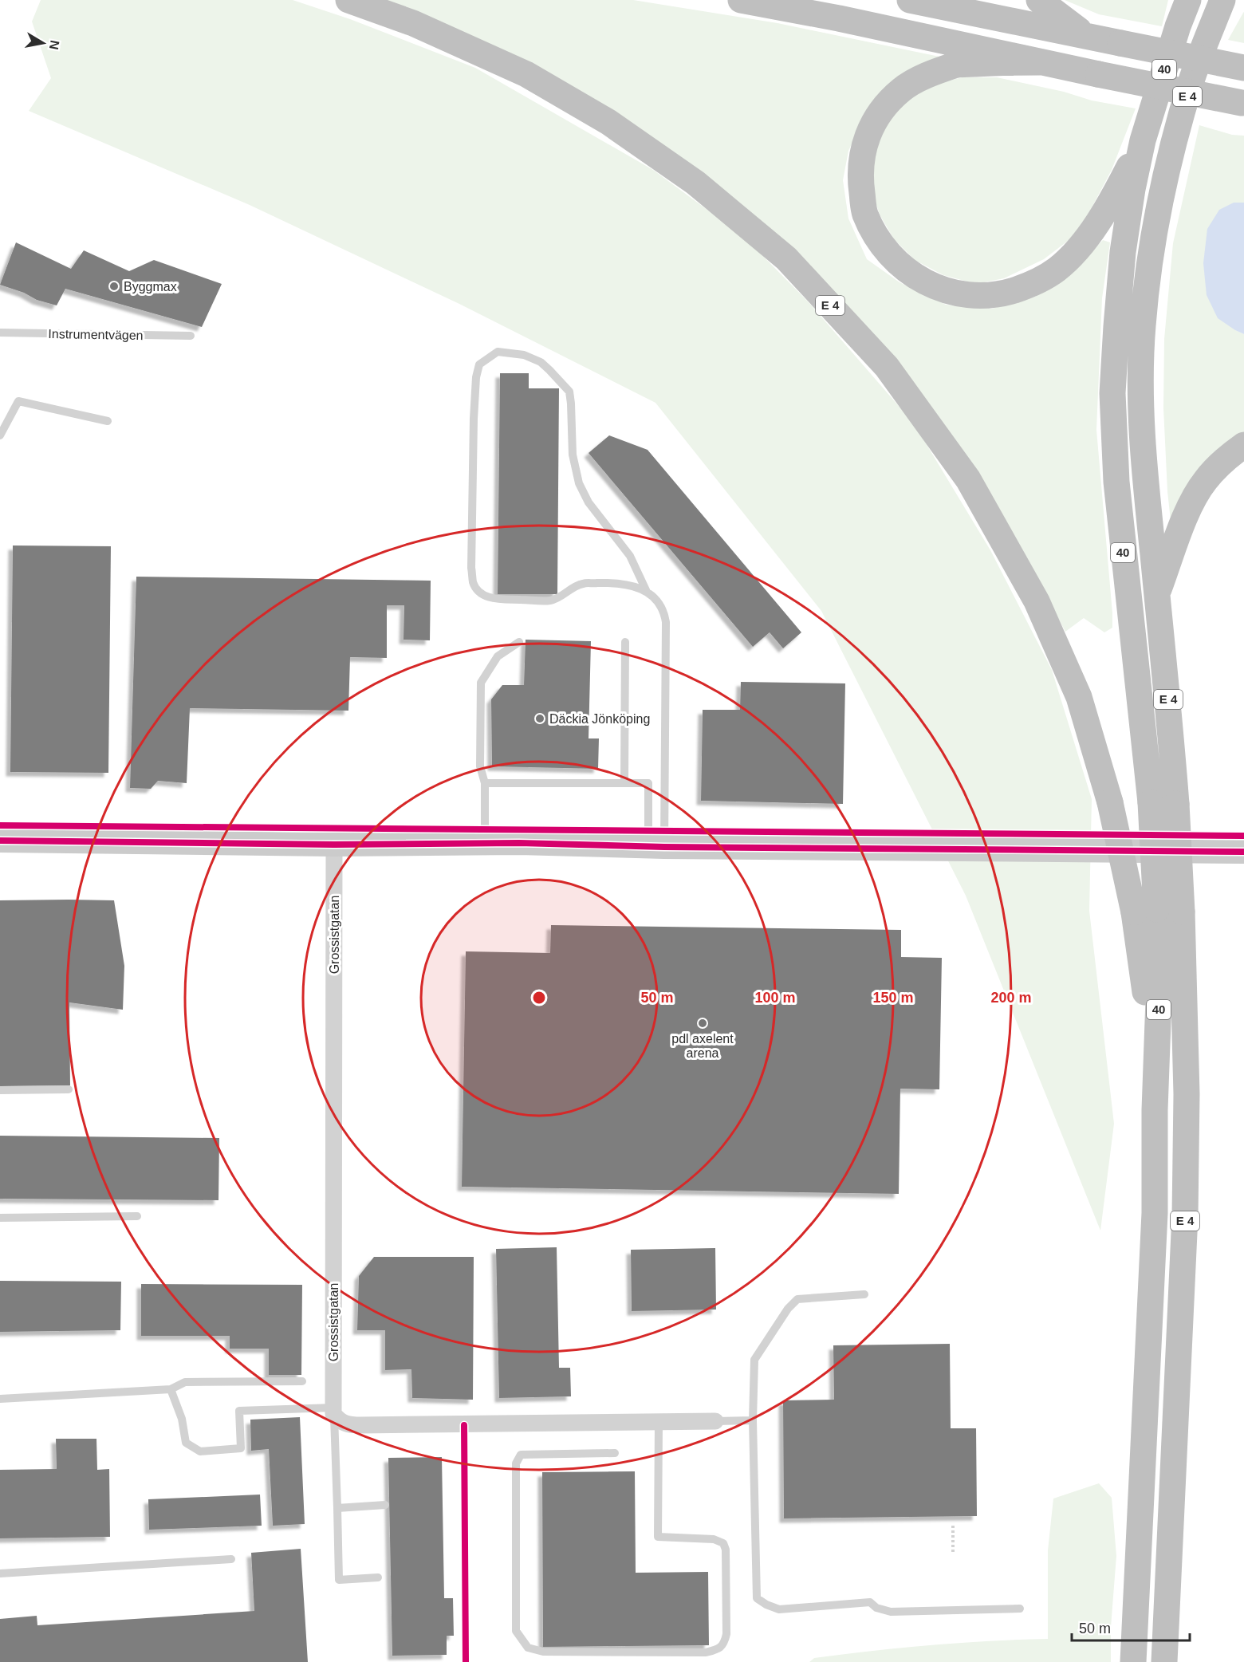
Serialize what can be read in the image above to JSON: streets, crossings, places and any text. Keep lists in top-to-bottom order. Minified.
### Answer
{"streets":{"highway":["40","E 4"],"street":["Grossistgatan"],"lane":["Instrumentvägen"]},"crossings":[["40","E 4"]],"places":["Byggmax","Däckia Jönköping","pdl axelent arena"],"scale_bar":"50 m","north":"right","rings":["50 m","100 m","150 m","200 m"]}
